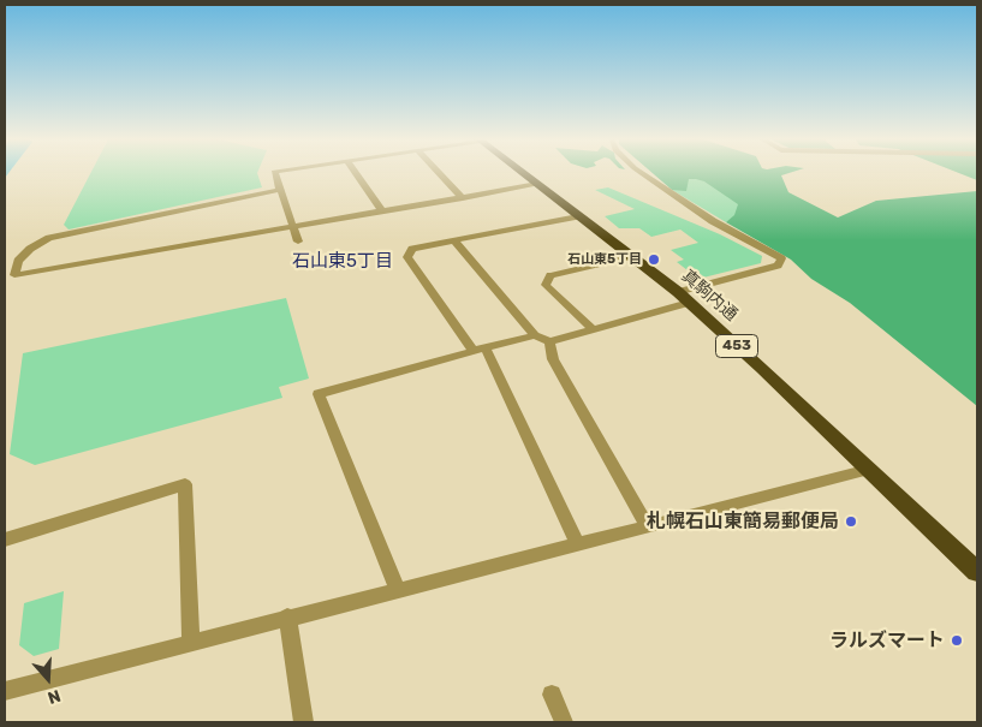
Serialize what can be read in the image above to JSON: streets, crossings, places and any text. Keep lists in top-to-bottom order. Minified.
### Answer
{"streets":{"highway":["真駒内通","453"]},"districts":["石山東5丁目"],"places":["石山東5丁目","札幌石山東簡易郵便局","ラルズマート"],"north":"bottom"}
